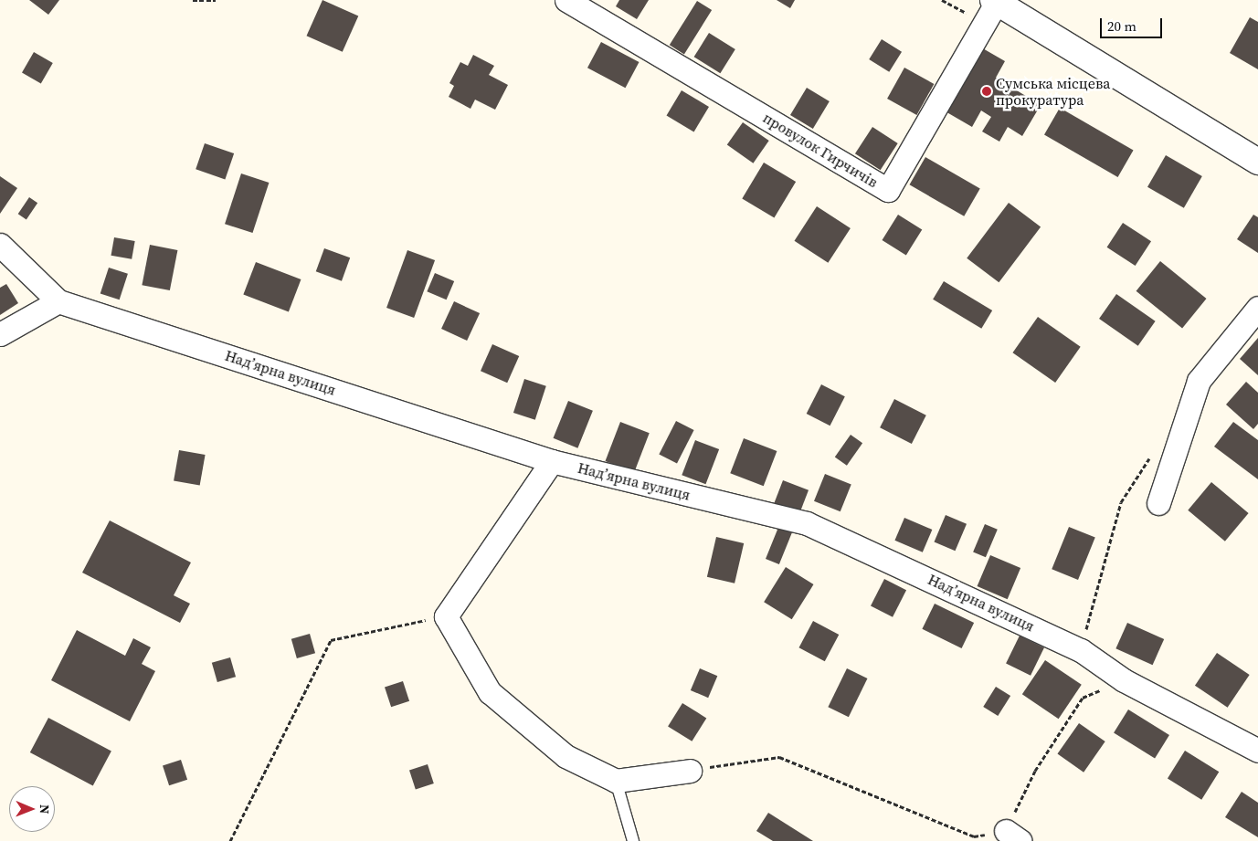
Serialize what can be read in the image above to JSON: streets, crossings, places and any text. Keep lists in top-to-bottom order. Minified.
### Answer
{"streets":{"street":["провулок Гирчичів","Надʼярна вулиця"]},"places":["Сумська місцева прокуратура"],"scale_bar":"20 m","north":"right"}
